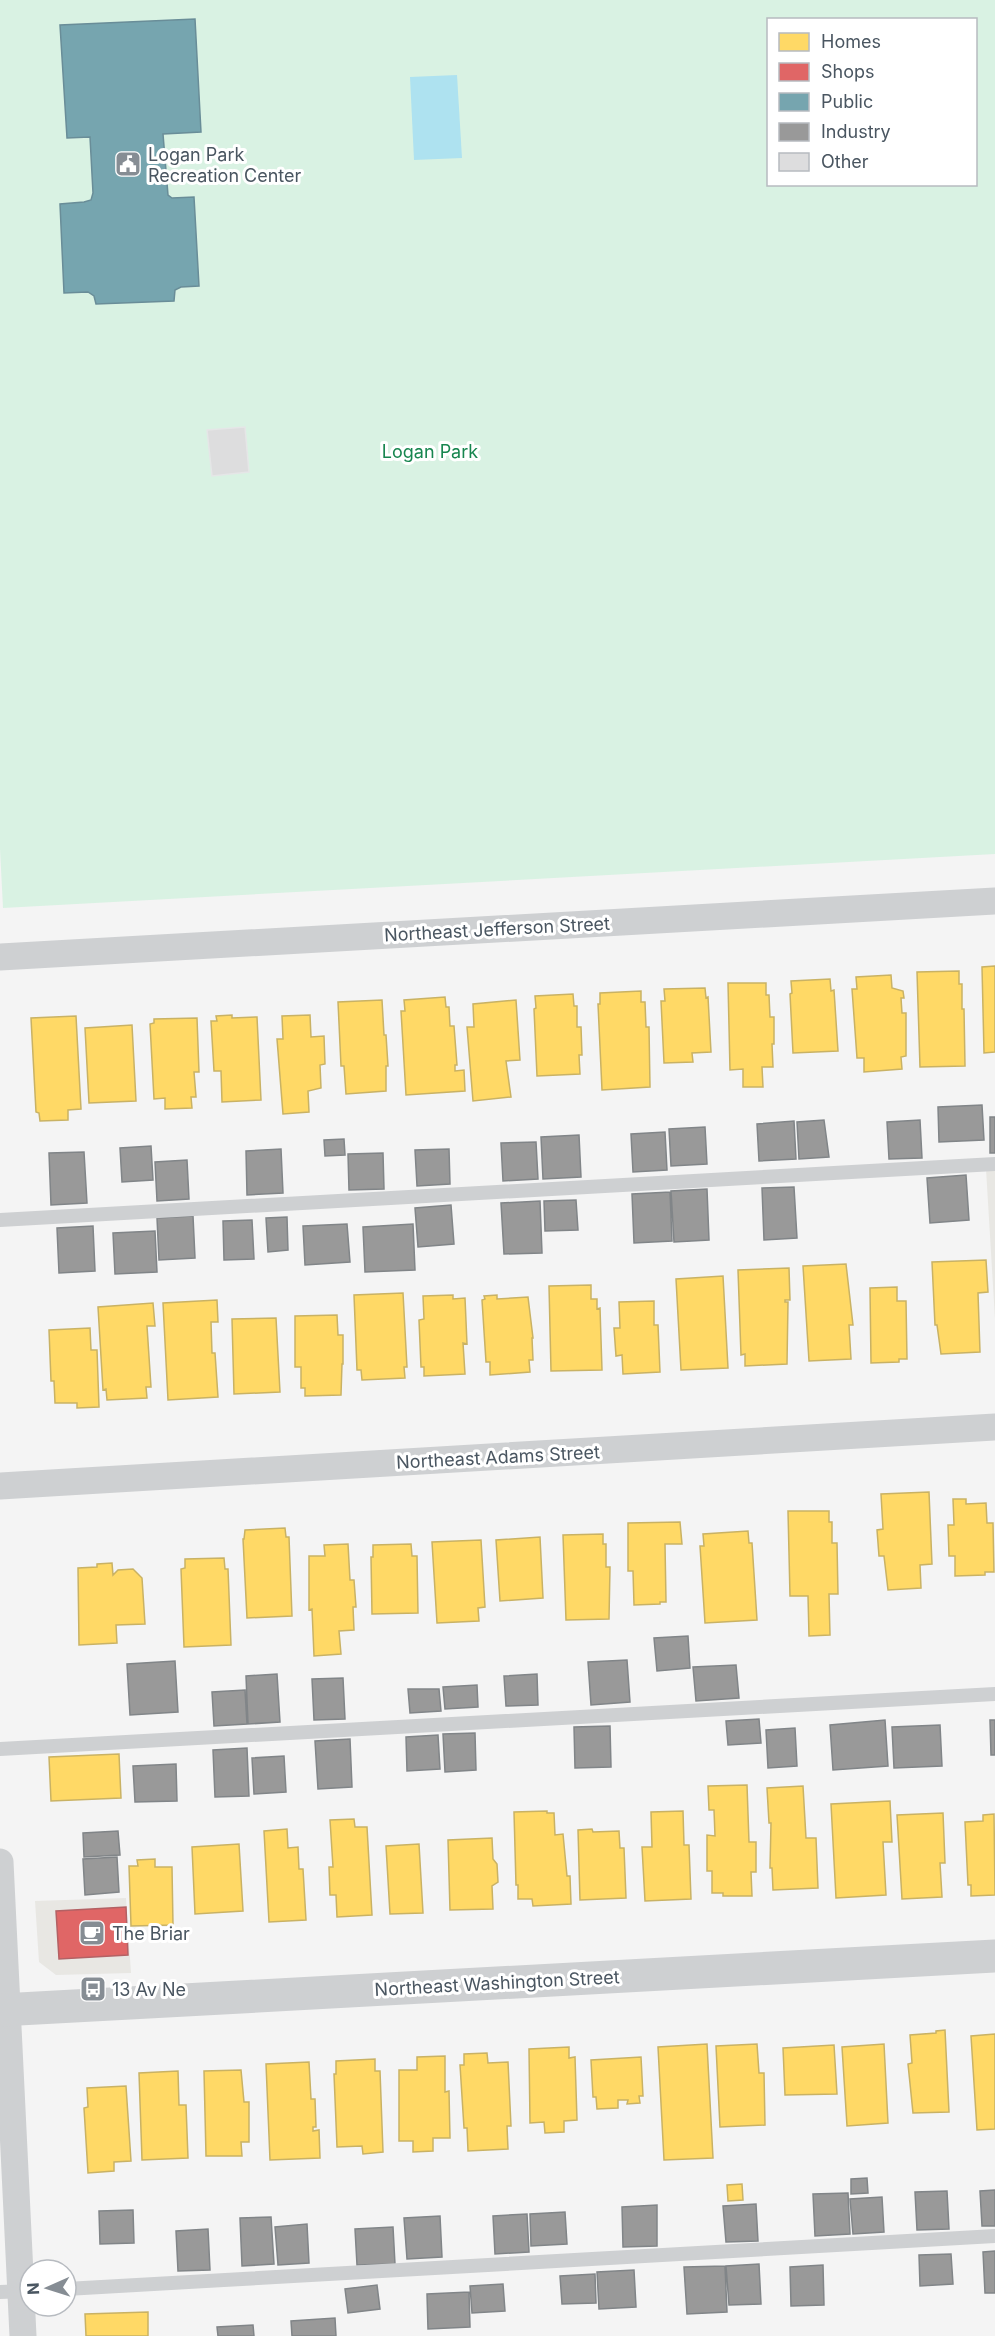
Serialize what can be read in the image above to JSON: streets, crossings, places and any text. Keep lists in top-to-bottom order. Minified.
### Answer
{"streets":{"street":["Northeast Jefferson Street","Northeast Adams Street","Northeast Washington Street"]},"parks":["Logan Park"],"places":{"public building":["Logan Park Recreation Center"],"cafe":["The Briar"],"bus stop":["13 Av Ne"]},"legend":["Homes","Shops","Public","Industry","Other"],"north":"left"}
